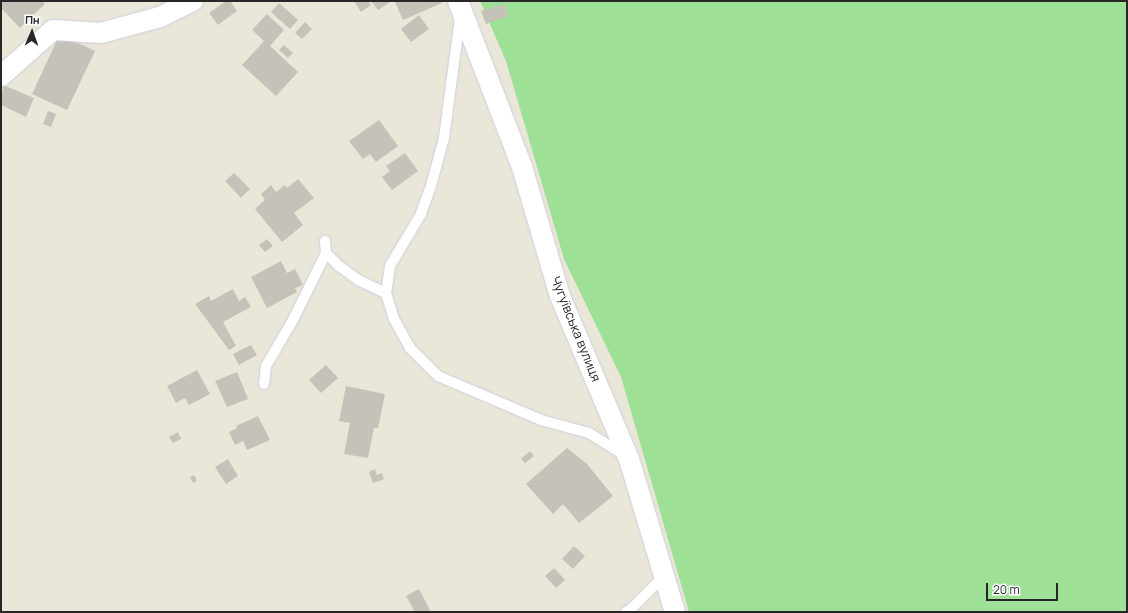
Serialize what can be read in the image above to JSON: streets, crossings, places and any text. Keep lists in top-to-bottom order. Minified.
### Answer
{"streets":{"street":["Чугуївська вулиця"]},"scale_bar":"20 m","north":"top"}
